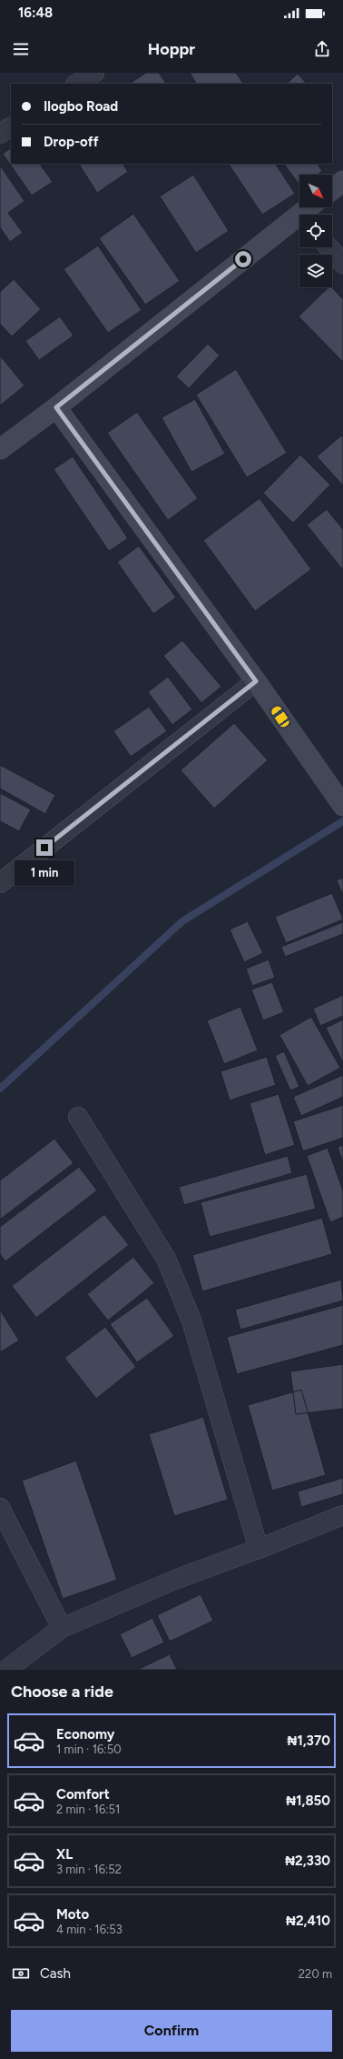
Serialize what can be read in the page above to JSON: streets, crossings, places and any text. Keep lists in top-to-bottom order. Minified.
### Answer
{"north":"bottom right","page":{"status":"16:48","header":"Hoppr","banner":["Ilogbo Road","Drop-off"],"bubble":"1 min","heading":"Choose a ride","list":[{"name":"Economy","note":"1 min · 16:50","value":"₦1,370"},{"name":"Comfort","note":"2 min · 16:51","value":"₦1,850"},{"name":"XL","note":"3 min · 16:52","value":"₦2,330"},{"name":"Moto","note":"4 min · 16:53","value":"₦2,410"}],"pay":["Cash","220 m"],"buttons":"Confirm"}}
